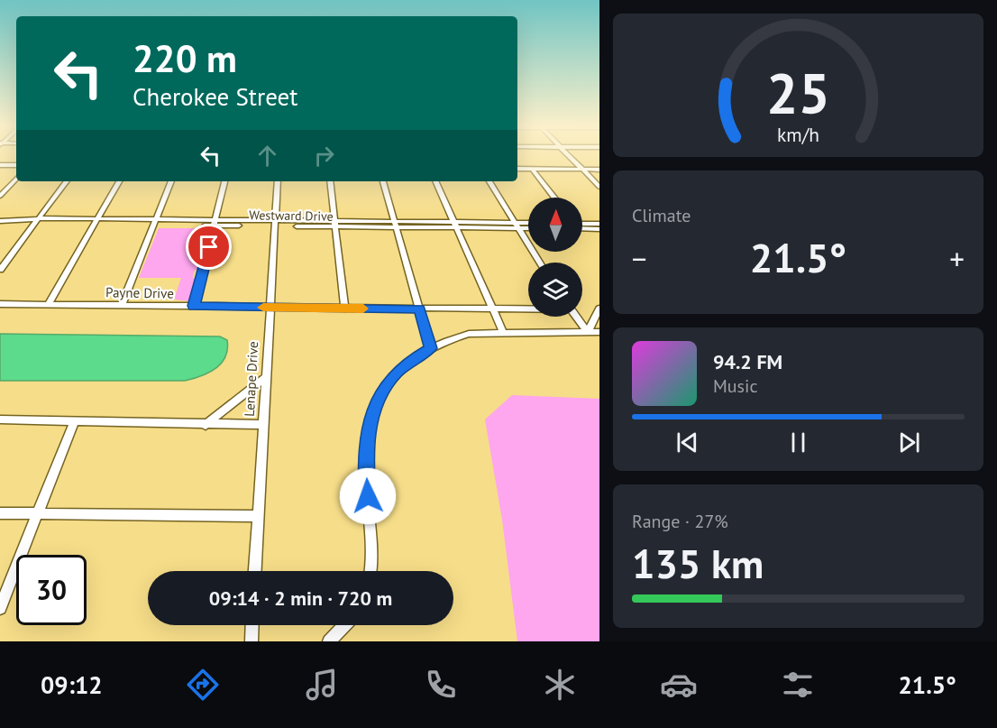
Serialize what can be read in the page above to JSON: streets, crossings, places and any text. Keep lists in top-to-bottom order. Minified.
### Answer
{"streets":{"street":["Westward Drive","Payne Drive","Lenape Drive"]},"crossings":[["Westward Drive","Lenape Drive"],["Payne Drive","Lenape Drive"]],"north":"top","page":{"turn":["220 m","Cherokee Street"],"tile":["Climate",["Range · 27%","135 km"]],"heat":["−","21.5°","+"],"song":["94.2 FM","Music"],"limit":"30","trip":"09:14 · 2 min · 720 m","tabs":["09:12","21.5°"],"gauge":["25","km/h"]}}
